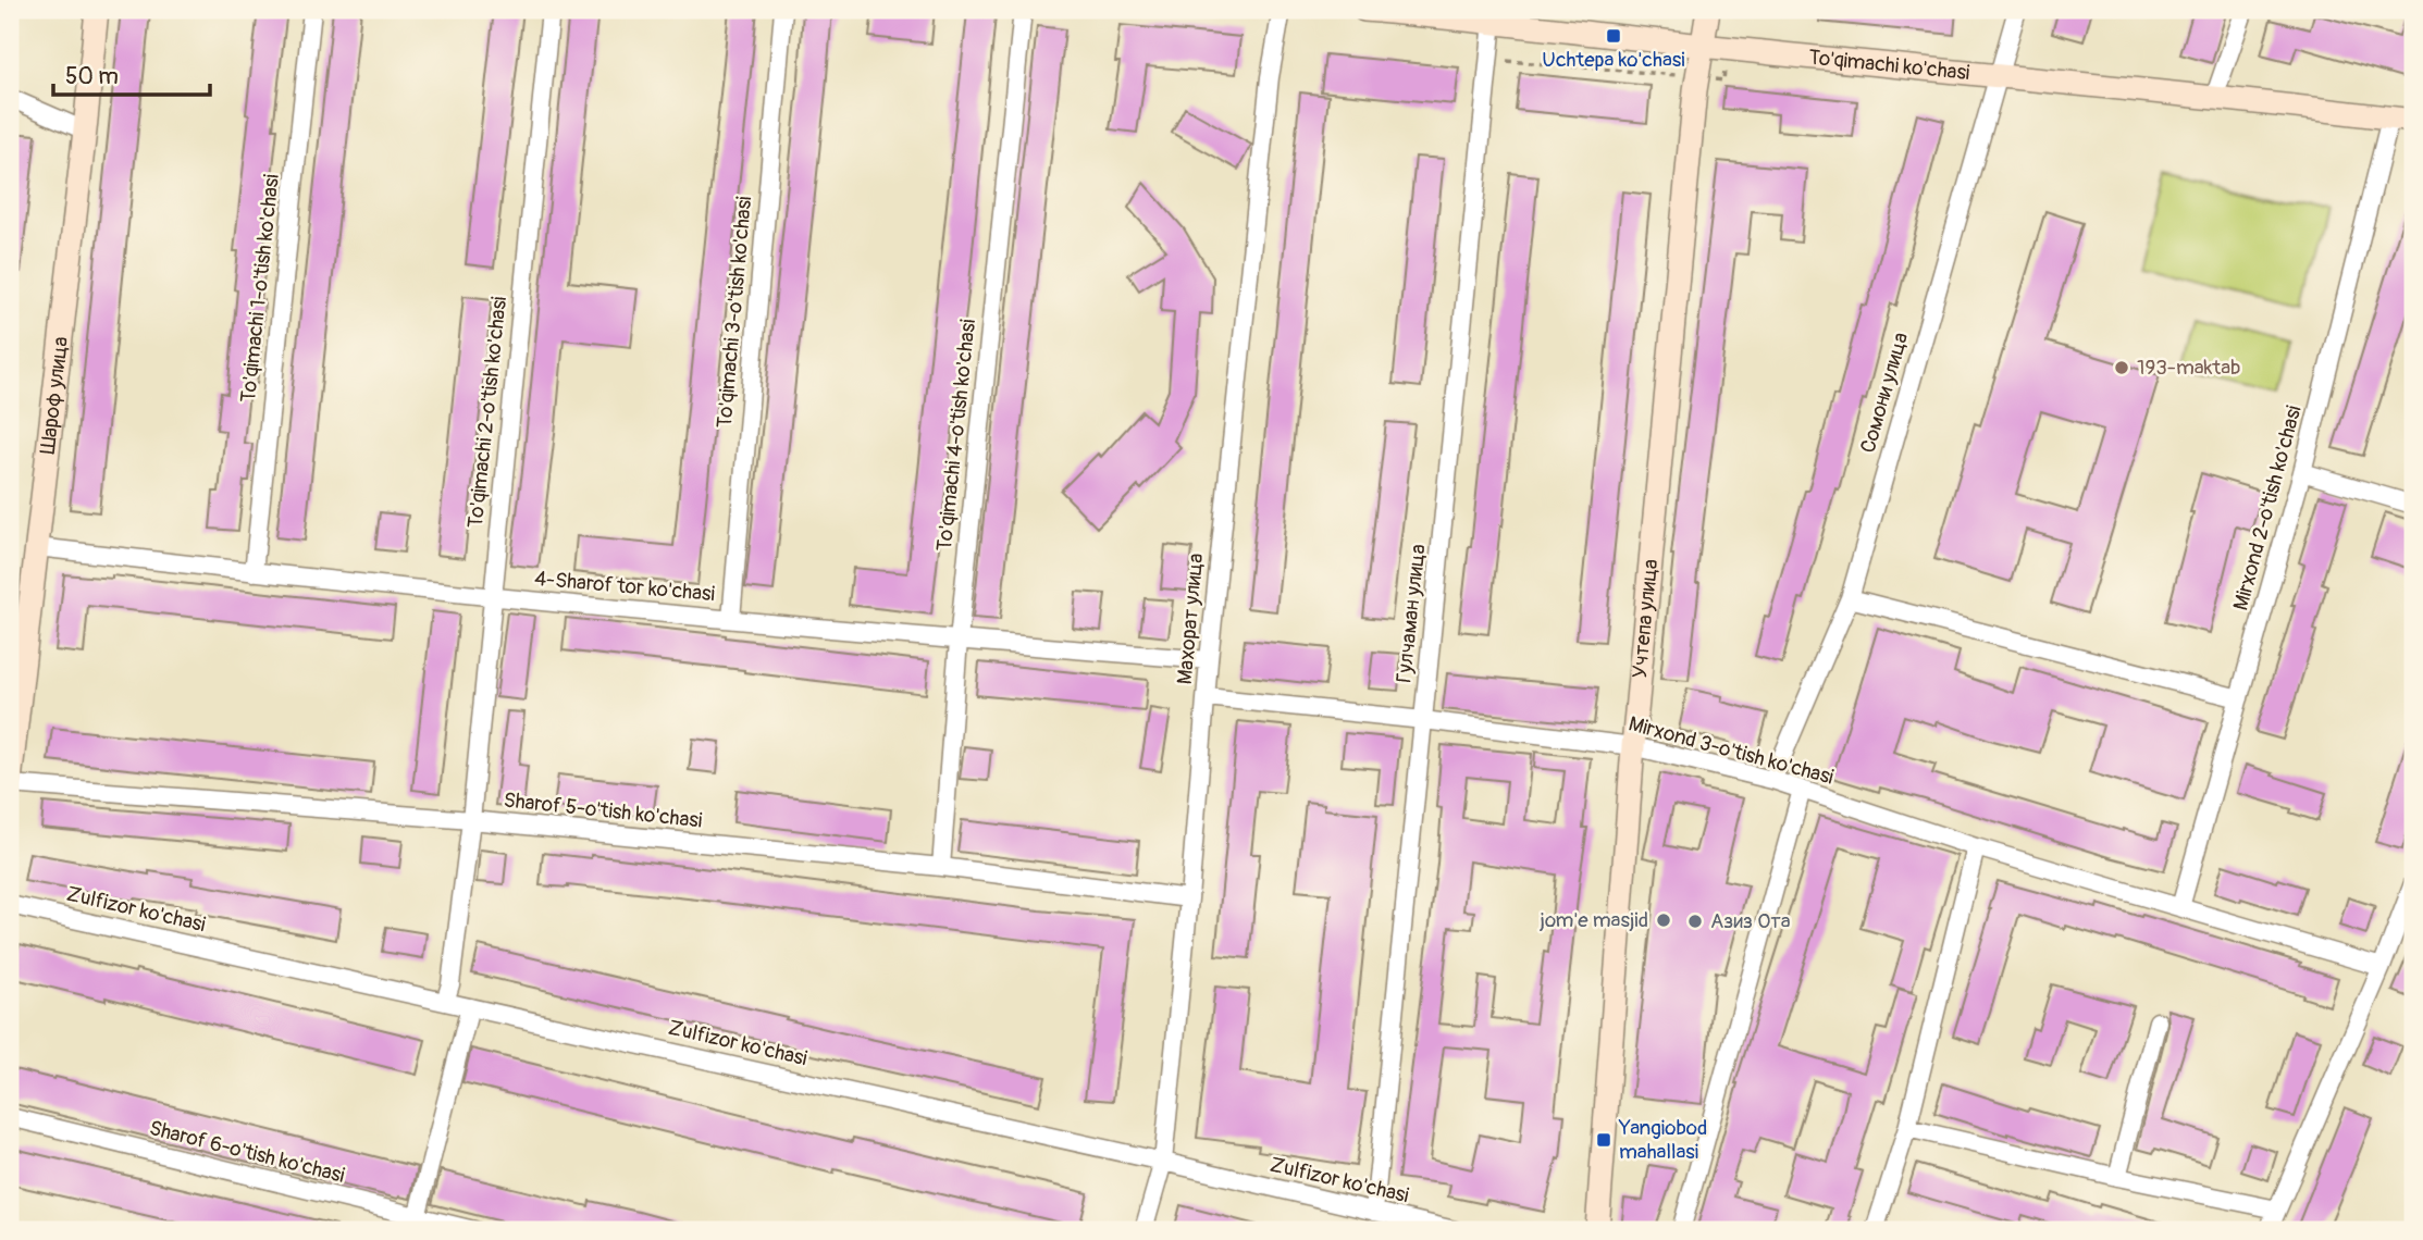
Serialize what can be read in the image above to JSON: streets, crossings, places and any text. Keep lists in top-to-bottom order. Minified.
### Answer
{"streets":{"street":["To'qimachi ko'chasi","To'qimachi 1-o'tish ko'chasi","To'qimachi 3-o'tish ko'chasi","Сомони улица","Шароф улица","To'qimachi 2-o'tish ko'chasi","To'qimachi 4-o'tish ko'chasi","Mirxond 2-o'tish ko'chasi","4-Sharof tor ko'chasi","Гулчаман улица","Махорат улица","Учтепа улица","Mirxond 3-o'tish ko'chasi","Sharof 5-o'tish ko'chasi","Zulfizor ko'chasi","Sharof 6-o'tish ko'chasi"]},"crossings":[["To'qimachi ko'chasi","Сомони улица"],["To'qimachi ko'chasi","Mirxond 2-o'tish ko'chasi"],["To'qimachi ko'chasi","Гулчаман улица"],["To'qimachi ko'chasi","Учтепа улица"],["To'qimachi 1-o'tish ko'chasi","4-Sharof tor ko'chasi"],["To'qimachi 3-o'tish ko'chasi","4-Sharof tor ko'chasi"],["Сомони улица","Mirxond 3-o'tish ko'chasi"],["Шароф улица","4-Sharof tor ko'chasi"],["Шароф улица","Sharof 5-o'tish ko'chasi"],["To'qimachi 2-o'tish ko'chasi","4-Sharof tor ko'chasi"],["To'qimachi 2-o'tish ko'chasi","Sharof 5-o'tish ko'chasi"],["To'qimachi 2-o'tish ko'chasi","Zulfizor ko'chasi"],["To'qimachi 4-o'tish ko'chasi","4-Sharof tor ko'chasi"],["To'qimachi 4-o'tish ko'chasi","Sharof 5-o'tish ko'chasi"],["Mirxond 2-o'tish ko'chasi","Mirxond 3-o'tish ko'chasi"],["4-Sharof tor ko'chasi","Махорат улица"],["Гулчаман улица","Mirxond 3-o'tish ko'chasi"],["Гулчаман улица","Zulfizor ko'chasi"],["Махорат улица","Sharof 5-o'tish ko'chasi"],["Махорат улица","Zulfizor ko'chasi"],["Учтепа улица","Mirxond 3-o'tish ko'chasi"]],"places":{"transit":["Uchtepa ko'chasi","Yangiobod mahallasi"],"other":["193-maktab","jom'e masjid","Азиз Ота"]},"scale_bar":"50 m"}
